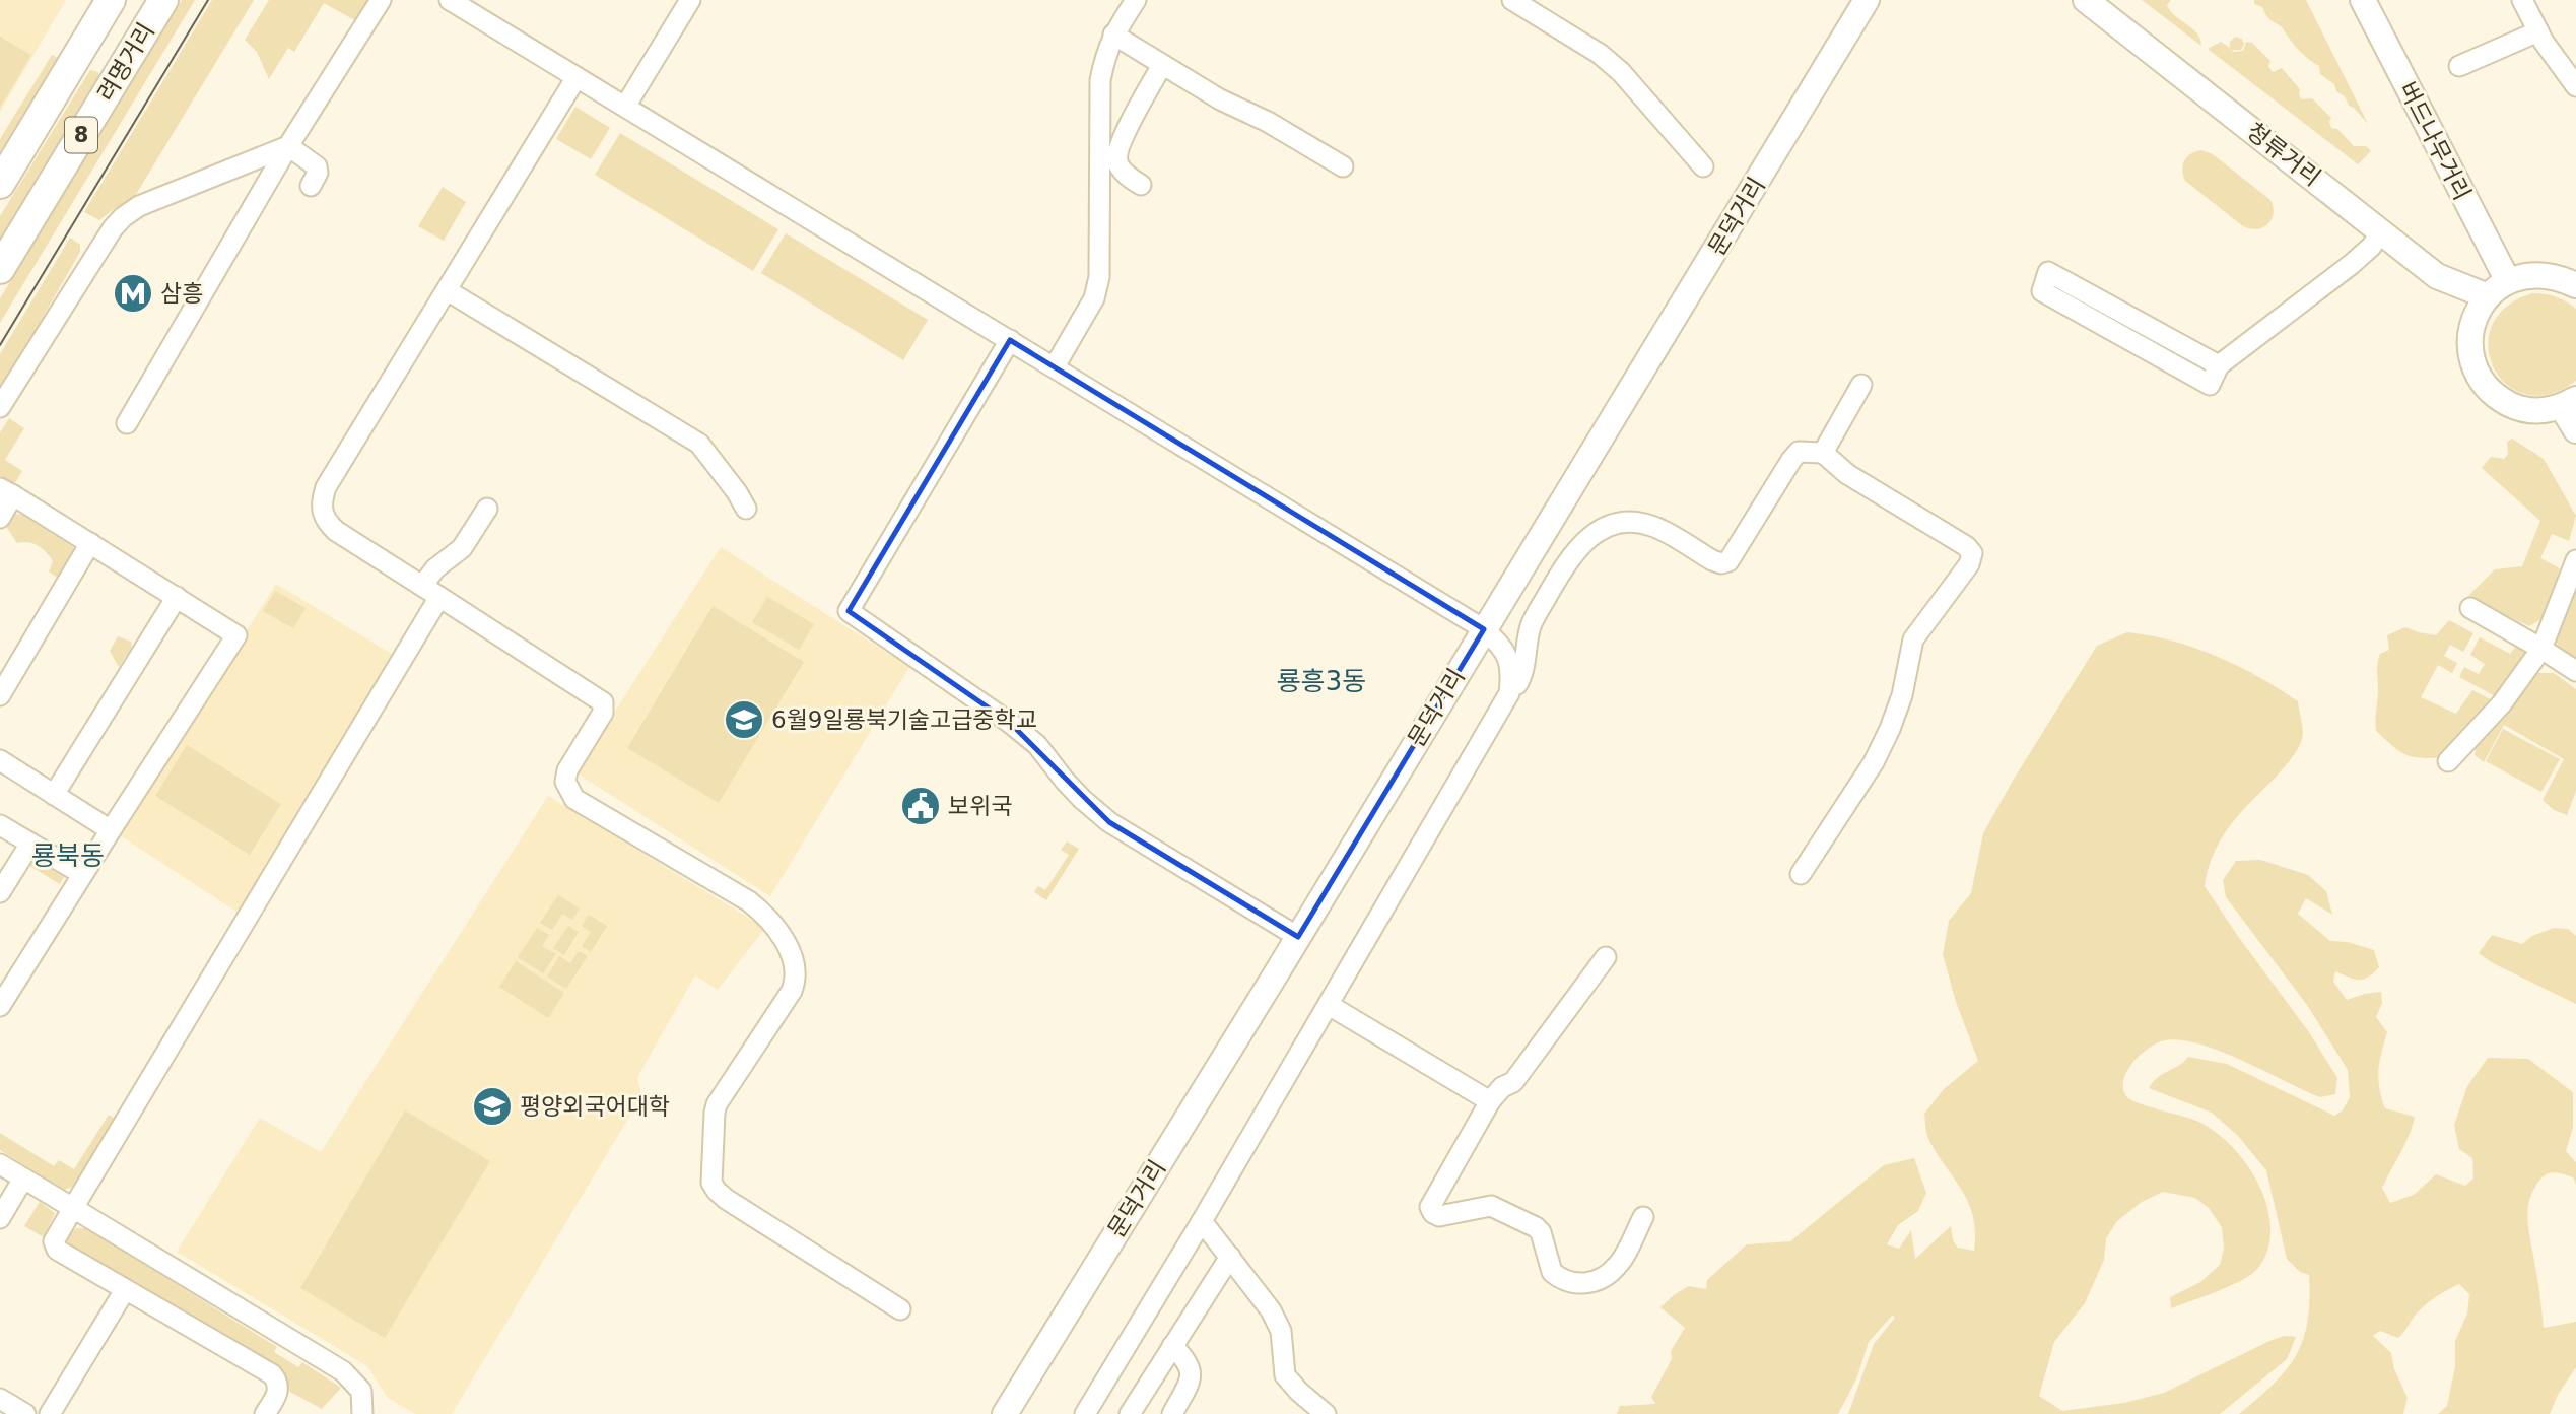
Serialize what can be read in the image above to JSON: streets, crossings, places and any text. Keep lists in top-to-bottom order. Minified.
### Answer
{"streets":{"highway":["려명거리","8"],"main road":["버드나무거리","청류거리","문덕거리"]},"districts":["룡흥3동","룡북동"],"places":{"metro station":["삼흥"],"school or university":["6월9일룡북기술고급중학교","평양외국어대학"],"public building":["보위국"]}}
